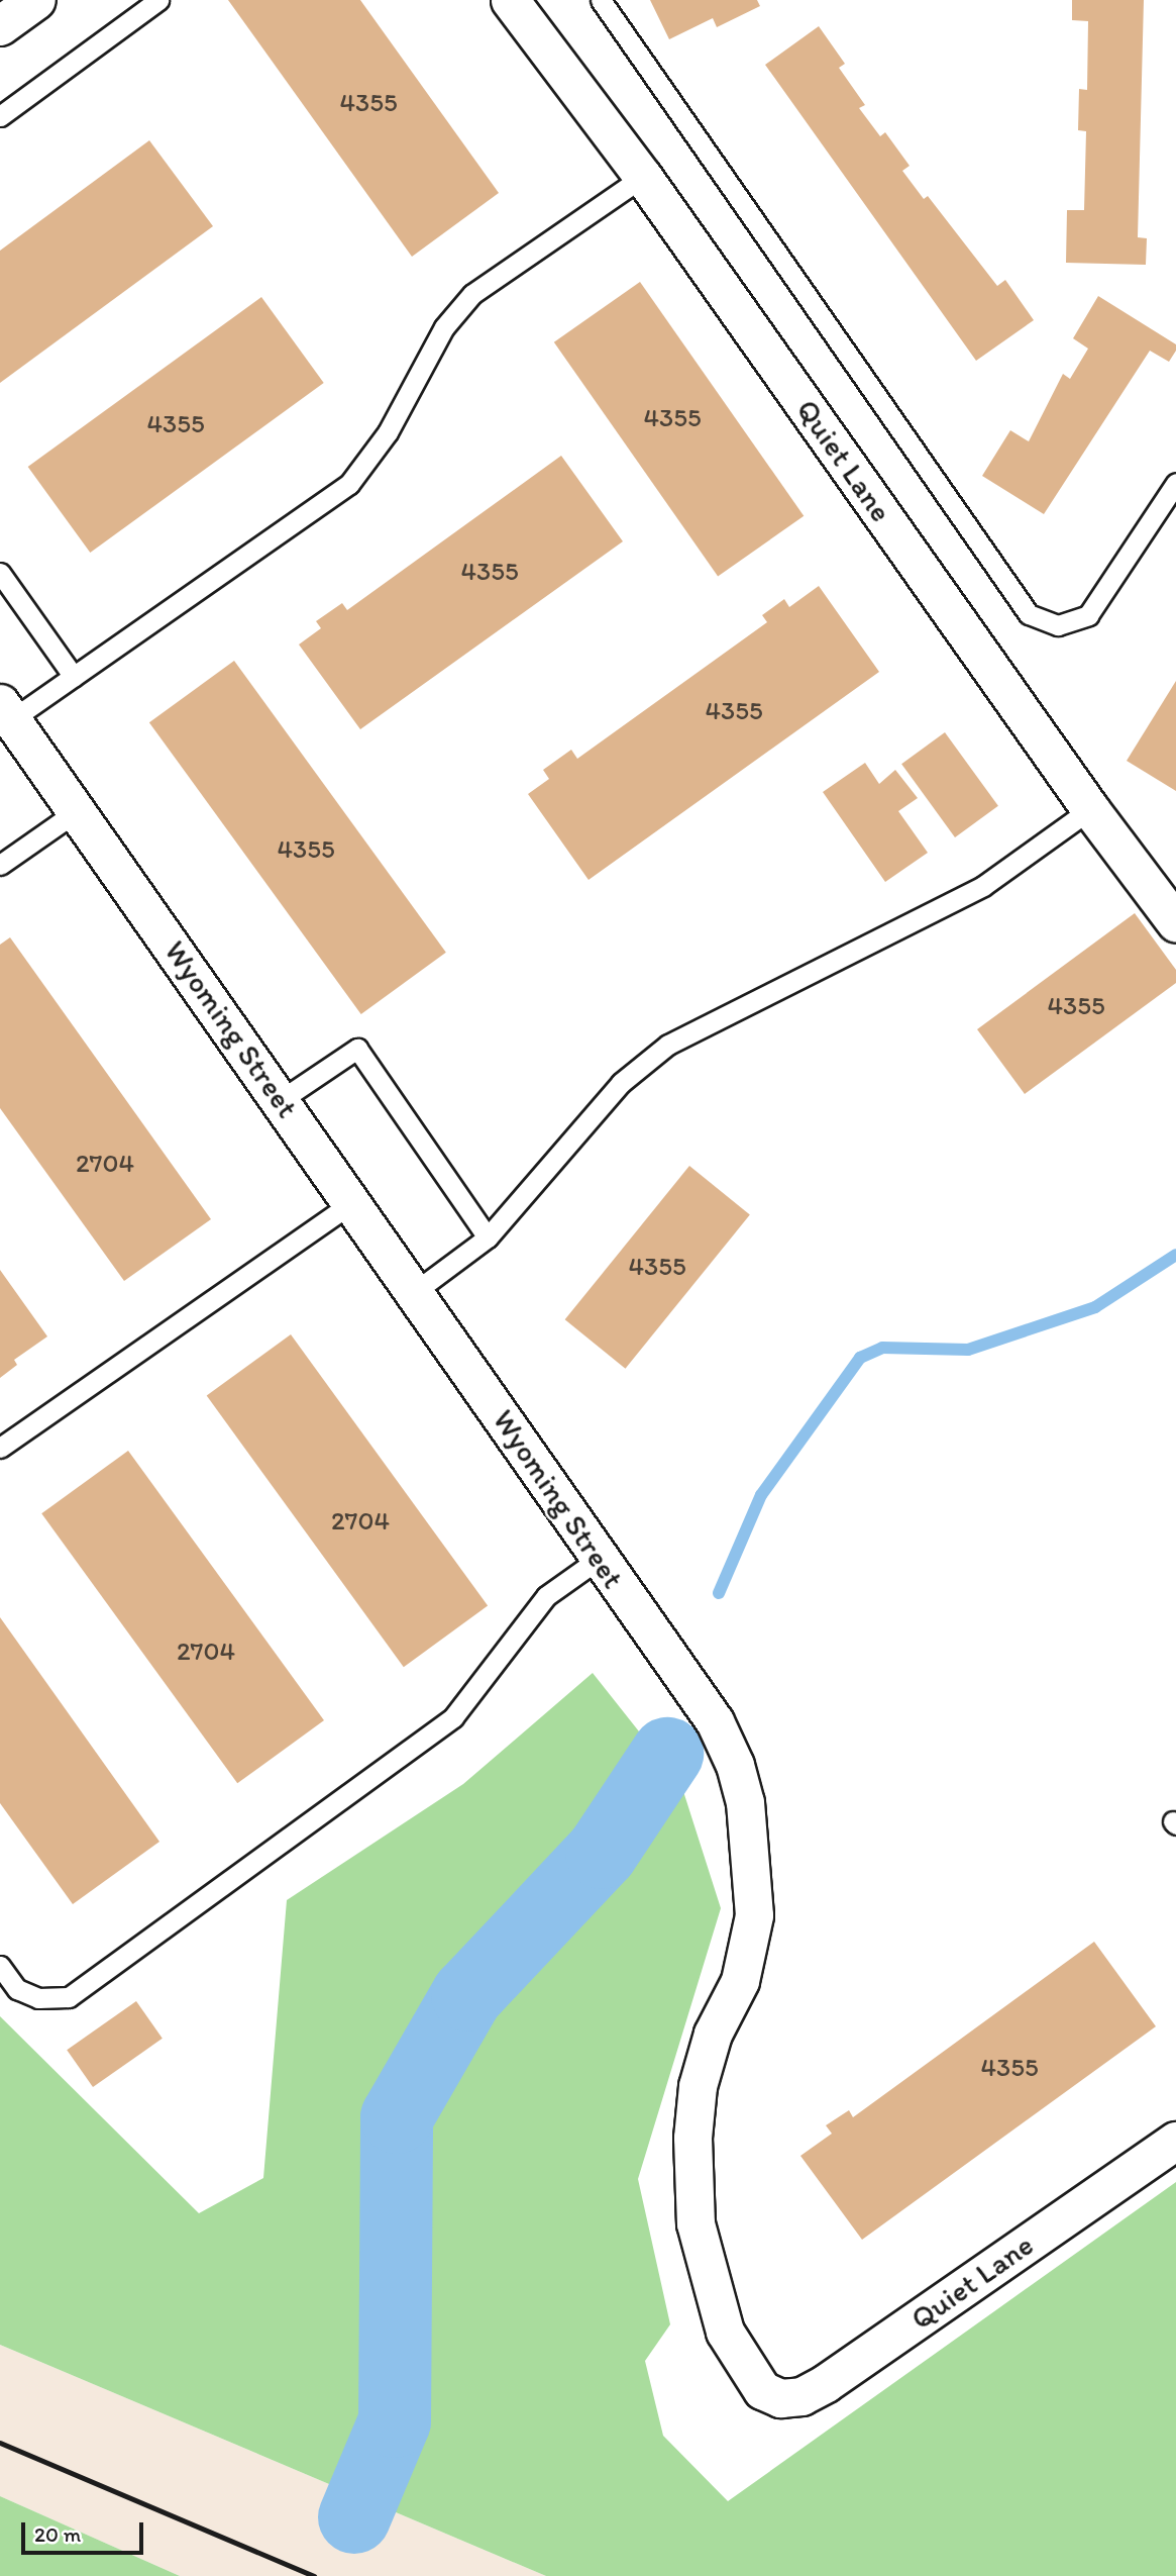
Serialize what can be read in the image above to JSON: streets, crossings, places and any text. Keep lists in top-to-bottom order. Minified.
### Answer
{"streets":{"street":["Quiet Lane","Wyoming Street"]},"crossings":[["Quiet Lane","Wyoming Street"]],"house_numbers":["4355","4355","4355","4355","4355","4355","4355","2704","4355","2704","2704","4355"],"scale_bar":"20 m"}
